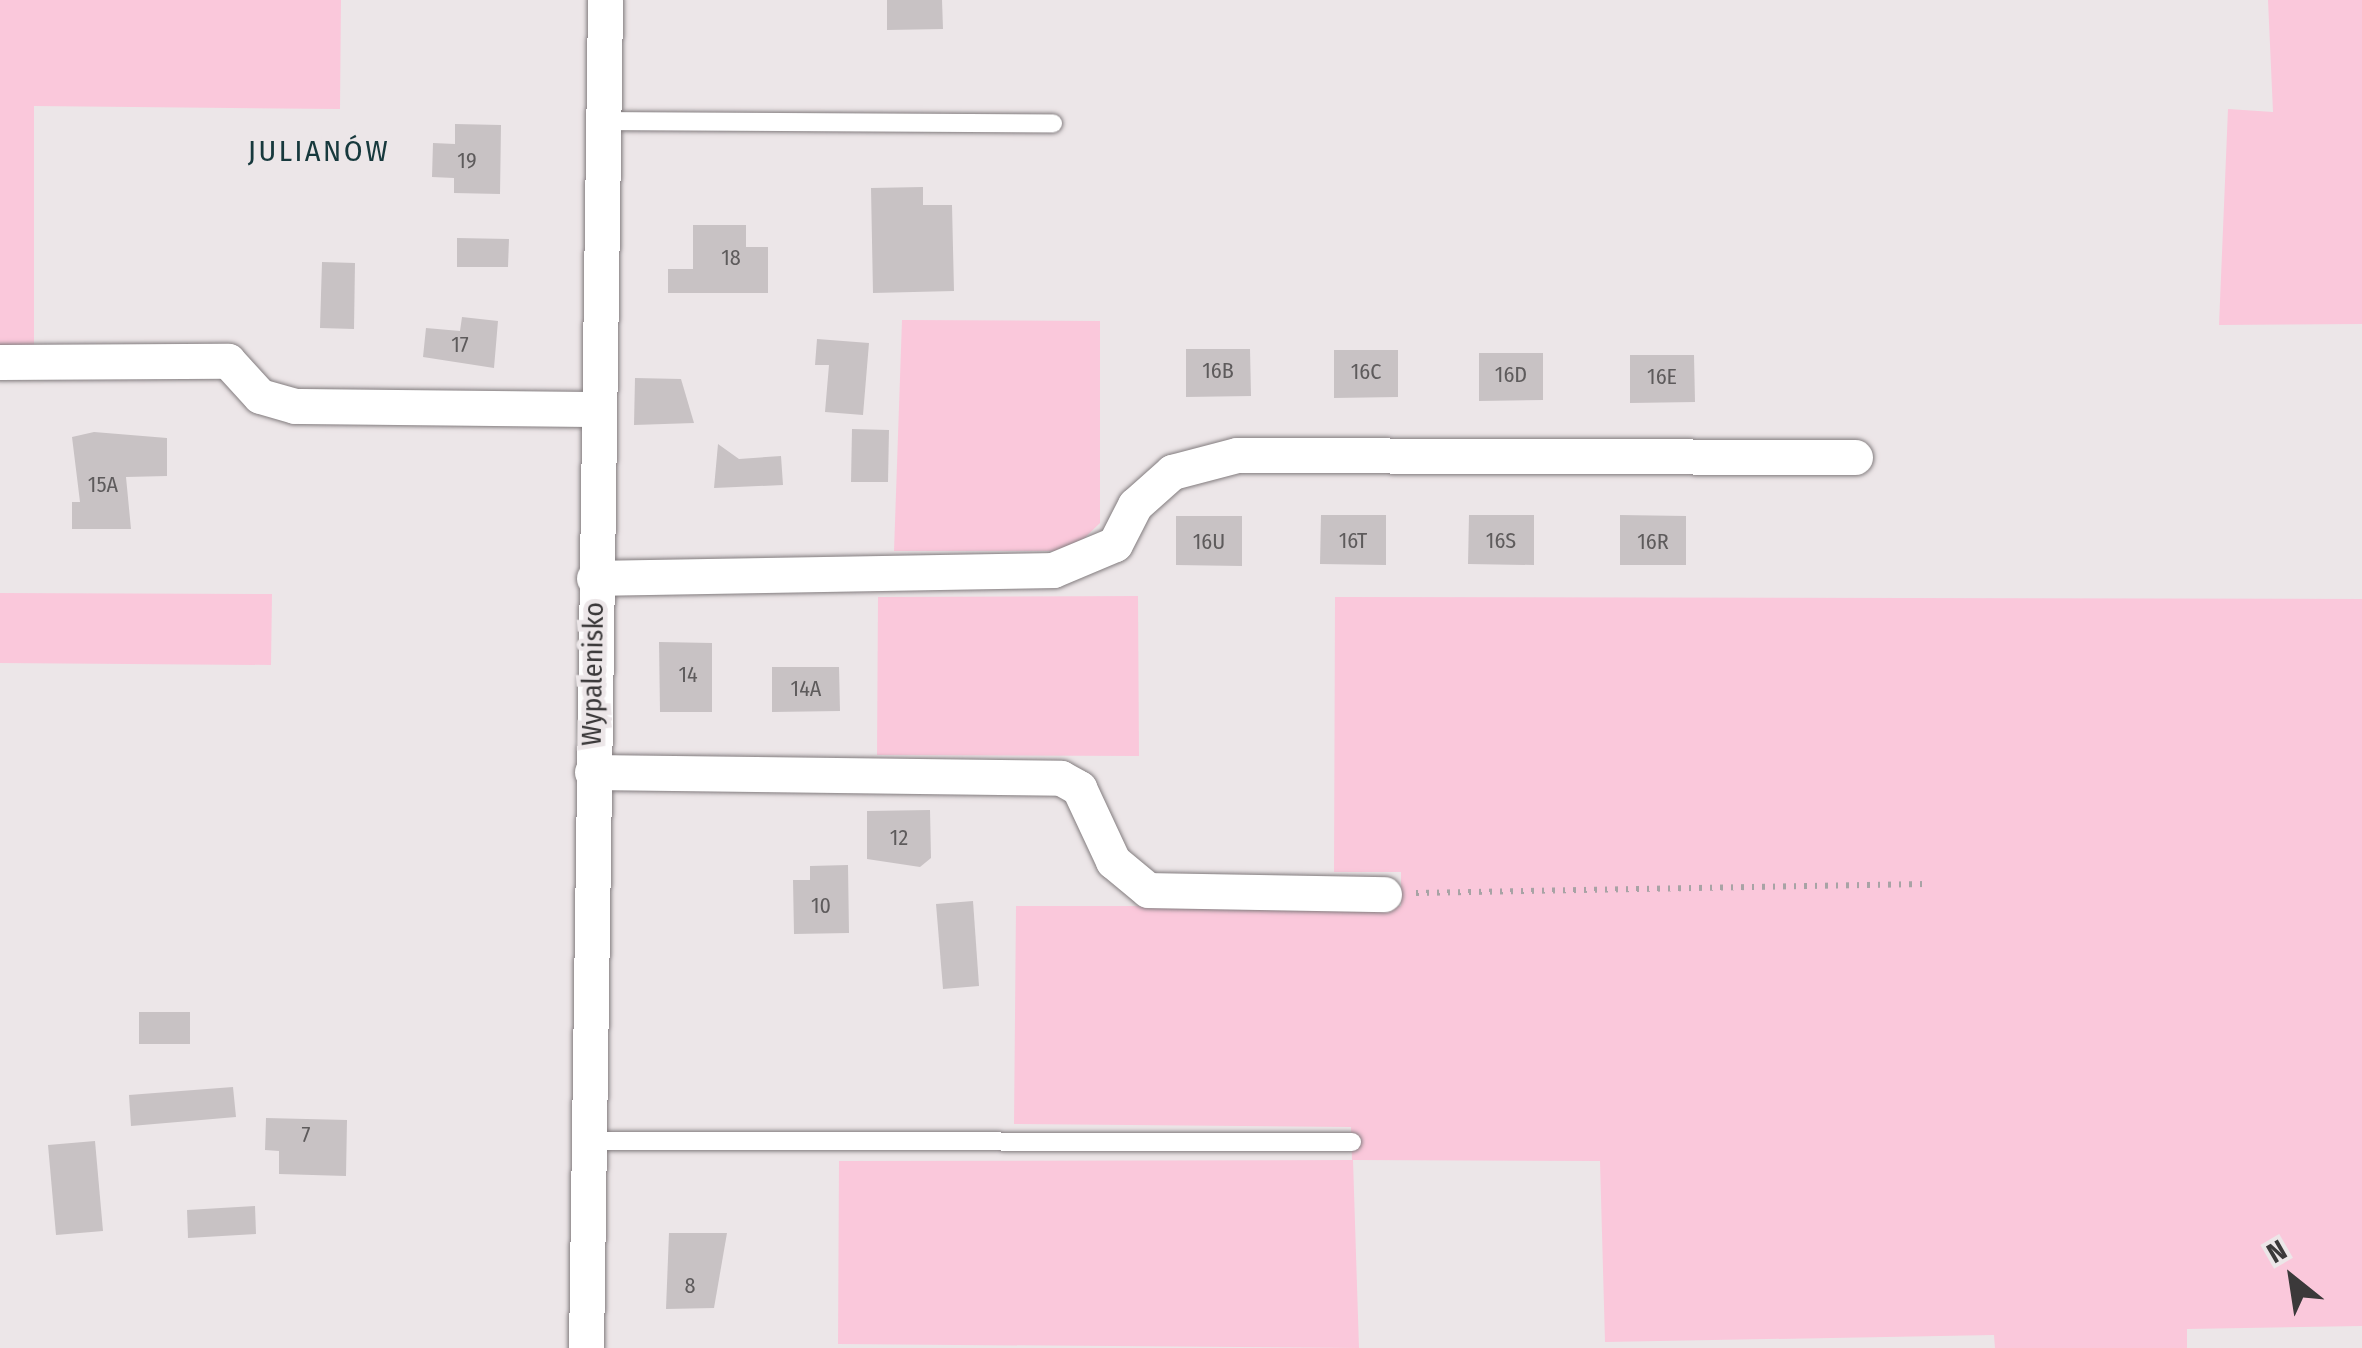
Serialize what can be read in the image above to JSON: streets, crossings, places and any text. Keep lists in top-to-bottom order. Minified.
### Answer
{"streets":{"street":["Wypalenisko"]},"districts":["JULIANÓW"],"house_numbers":["19","18","17","16B","16C","16D","16E","15A","16T","16S","16U","16R","14","14A","12","10","7","8"],"north":"top left"}
